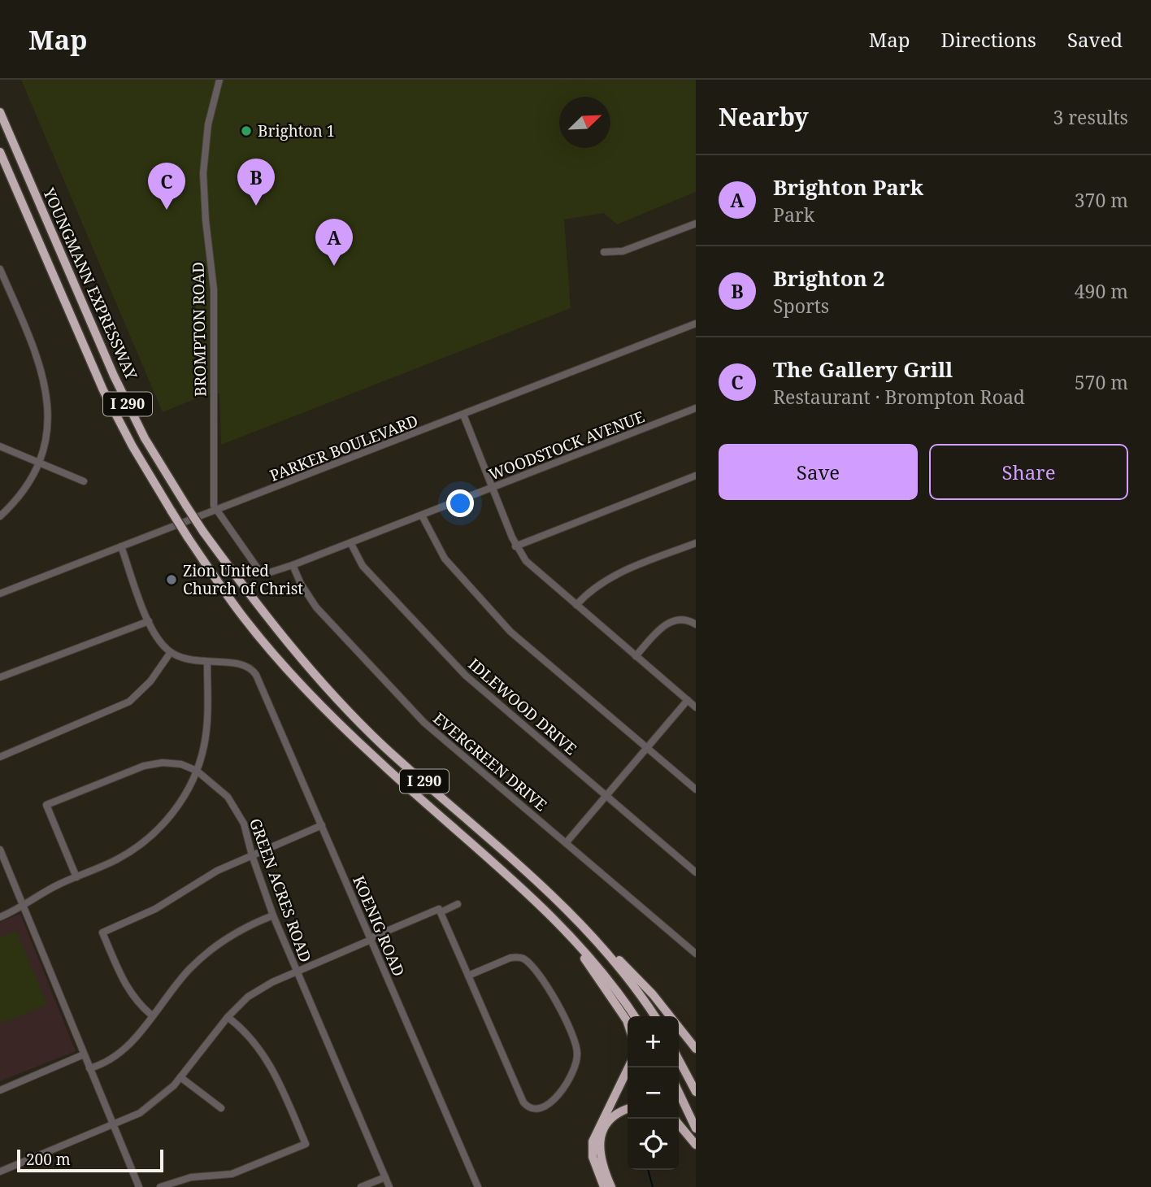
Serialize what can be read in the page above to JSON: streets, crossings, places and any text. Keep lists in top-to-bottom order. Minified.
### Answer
{"streets":{"highway":["YOUNGMANN EXPRESSWAY","I 290"],"street":["BROMPTON ROAD","WOODSTOCK AVENUE","PARKER BOULEVARD","IDLEWOOD DRIVE","EVERGREEN DRIVE","GREEN ACRES ROAD","KOENIG ROAD"]},"crossings":[["BROMPTON ROAD","WOODSTOCK AVENUE"],["BROMPTON ROAD","PARKER BOULEVARD"],["WOODSTOCK AVENUE","PARKER BOULEVARD"],["WOODSTOCK AVENUE","IDLEWOOD DRIVE"],["WOODSTOCK AVENUE","EVERGREEN DRIVE"]],"places":["Brighton 1","Zion United Church of Christ"],"scale_bar":"200 m","north":"top right","page":{"header":"Map","nav":["Map","Directions","Saved"],"heading":["Nearby","3 results"],"list":[{"mark":"A","name":"Brighton Park","note":"Park","value":"370 m"},{"mark":"B","name":"Brighton 2","note":"Sports","value":"490 m"},{"mark":"C","name":"The Gallery Grill","note":"Restaurant · Brompton Road","value":"570 m"}],"pins":["B","C","A"],"buttons":["Save","Share"],"map_buttons":["+","−"],"scale":"200 m"}}
